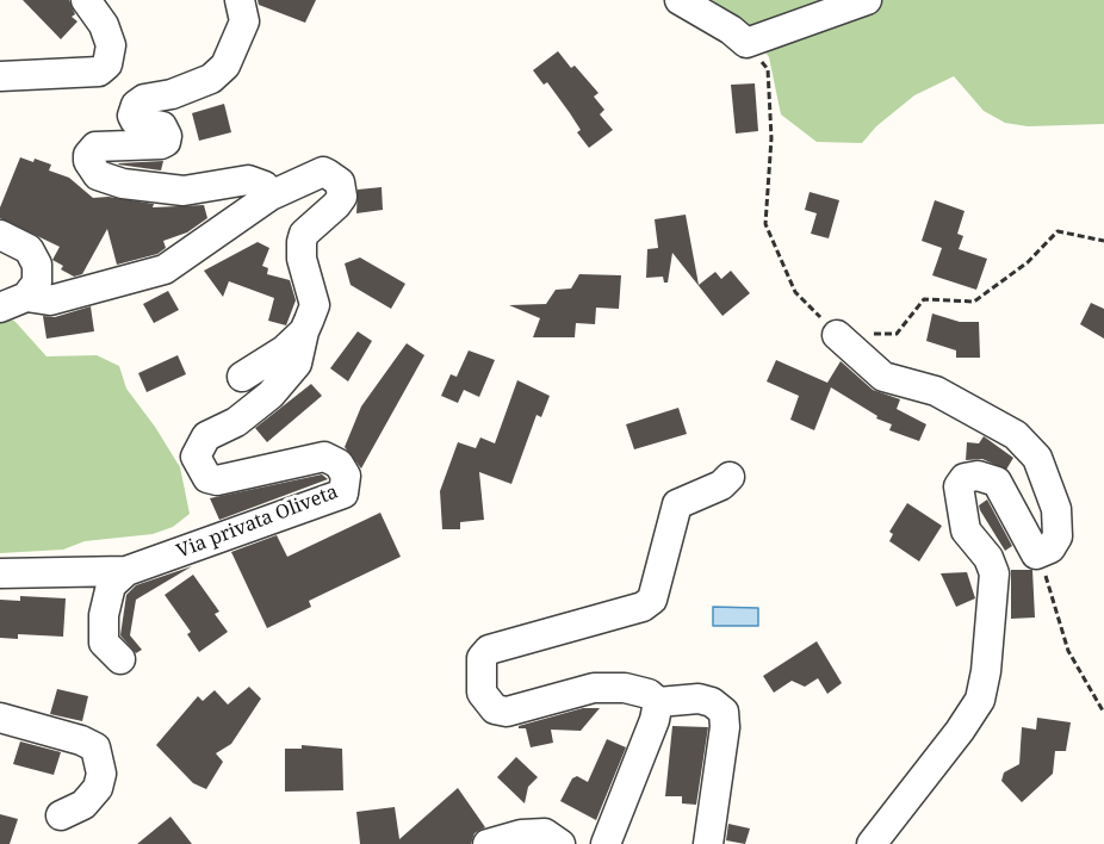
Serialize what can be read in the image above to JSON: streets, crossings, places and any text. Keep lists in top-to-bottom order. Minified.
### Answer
{"streets":{"street":["Via privata Oliveta"]}}
